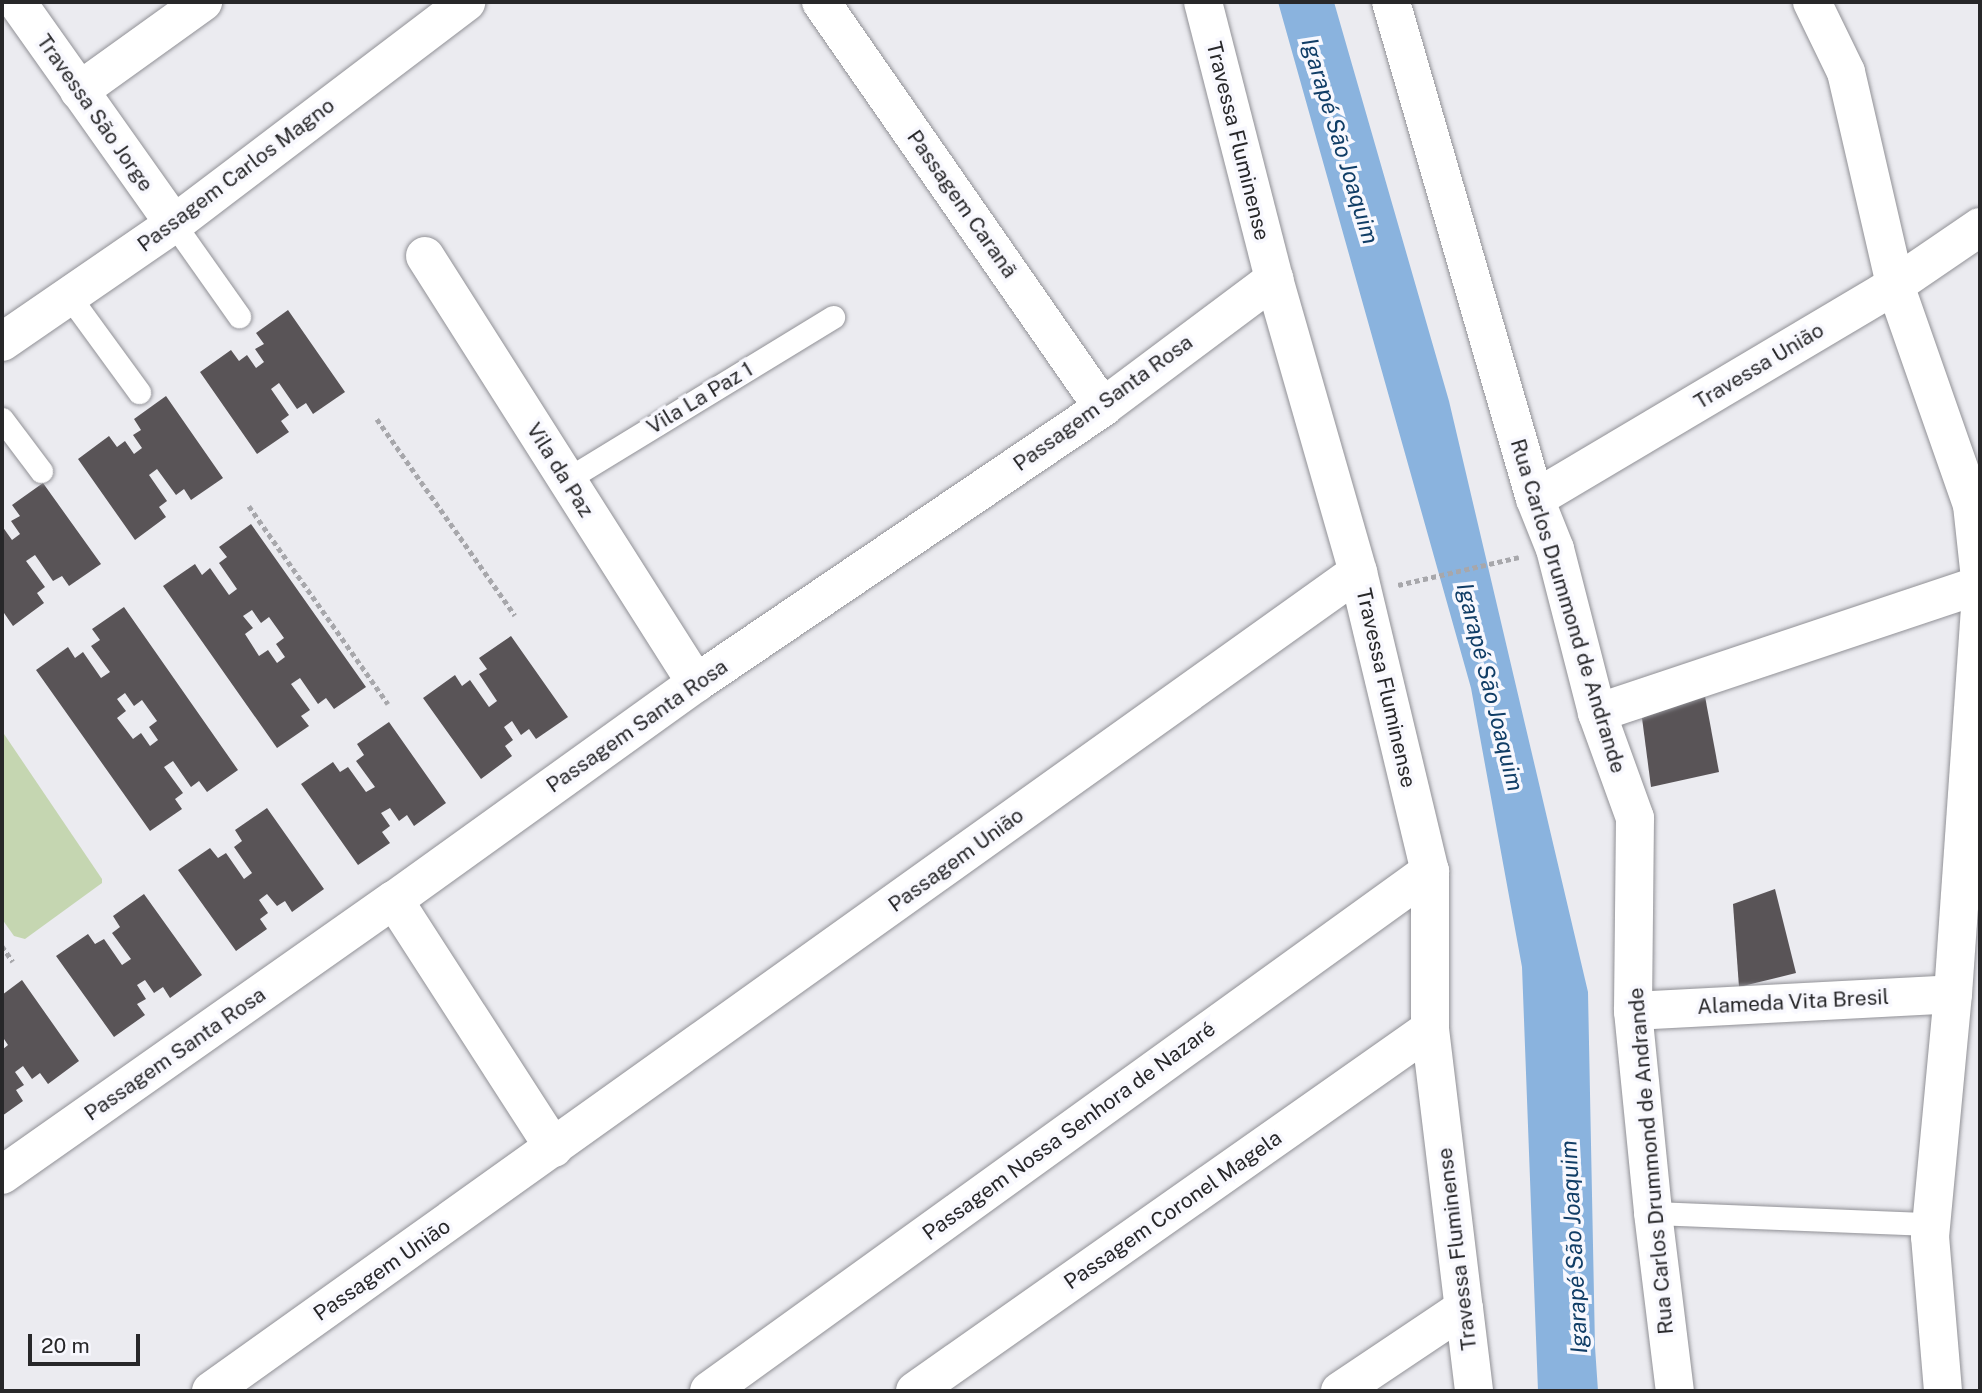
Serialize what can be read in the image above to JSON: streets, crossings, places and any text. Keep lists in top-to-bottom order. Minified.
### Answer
{"streets":{"street":["Travessa São Jorge","Travessa Fluminense","Passagem Carlos Magno","Passagem Caranã","Travessa União","Passagem Santa Rosa","Vila da Paz","Rua Carlos Drummond de Andrande","Passagem União","Alameda Vita Bresil","Passagem Nossa Senhora de Nazaré","Passagem Coronel Magela"],"lane":["Vila La Paz 1"]},"crossings":[["Travessa São Jorge","Passagem Carlos Magno"],["Travessa Fluminense","Passagem Santa Rosa"],["Travessa Fluminense","Passagem União"],["Travessa Fluminense","Passagem Nossa Senhora de Nazaré"],["Travessa Fluminense","Passagem Coronel Magela"],["Passagem Caranã","Passagem Santa Rosa"],["Travessa União","Rua Carlos Drummond de Andrande"],["Vila La Paz 1","Vila da Paz"],["Passagem Santa Rosa","Vila da Paz"],["Rua Carlos Drummond de Andrande","Alameda Vita Bresil"]],"water":["Igarapé São Joaquim"],"scale_bar":"20 m"}
